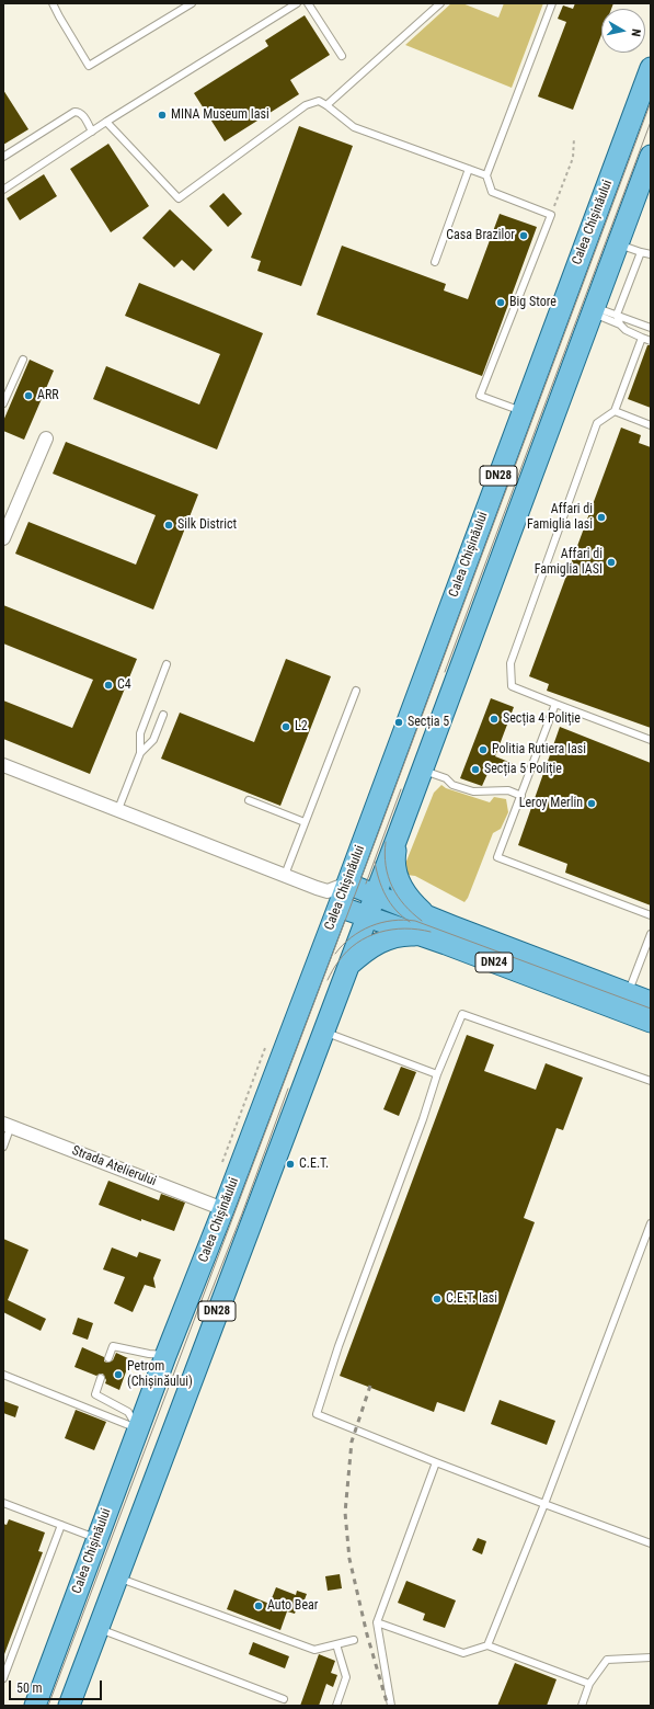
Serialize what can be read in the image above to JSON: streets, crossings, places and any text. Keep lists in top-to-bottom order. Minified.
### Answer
{"streets":{"main road":["Calea Chișinăului","DN28","DN24"],"street":["Strada Atelierului"]},"crossings":[["Calea Chișinăului","DN24"],["Calea Chișinăului","Strada Atelierului"],["DN28","DN24"]],"places":["MINA Museum Iasi","Casa Brazilor","Big Store","ARR","Affari di Famiglia Iasi","Silk District","Affari di Famiglia IASI","C4","Secția 4 Poliție","Secția 5","L2","Politia Rutiera Iasi","Secția 5 Poliție","Leroy Merlin","C.E.T.","C.E.T. Iasi","Petrom (Chișinăului)","Auto Bear"],"scale_bar":"50 m","north":"right"}
